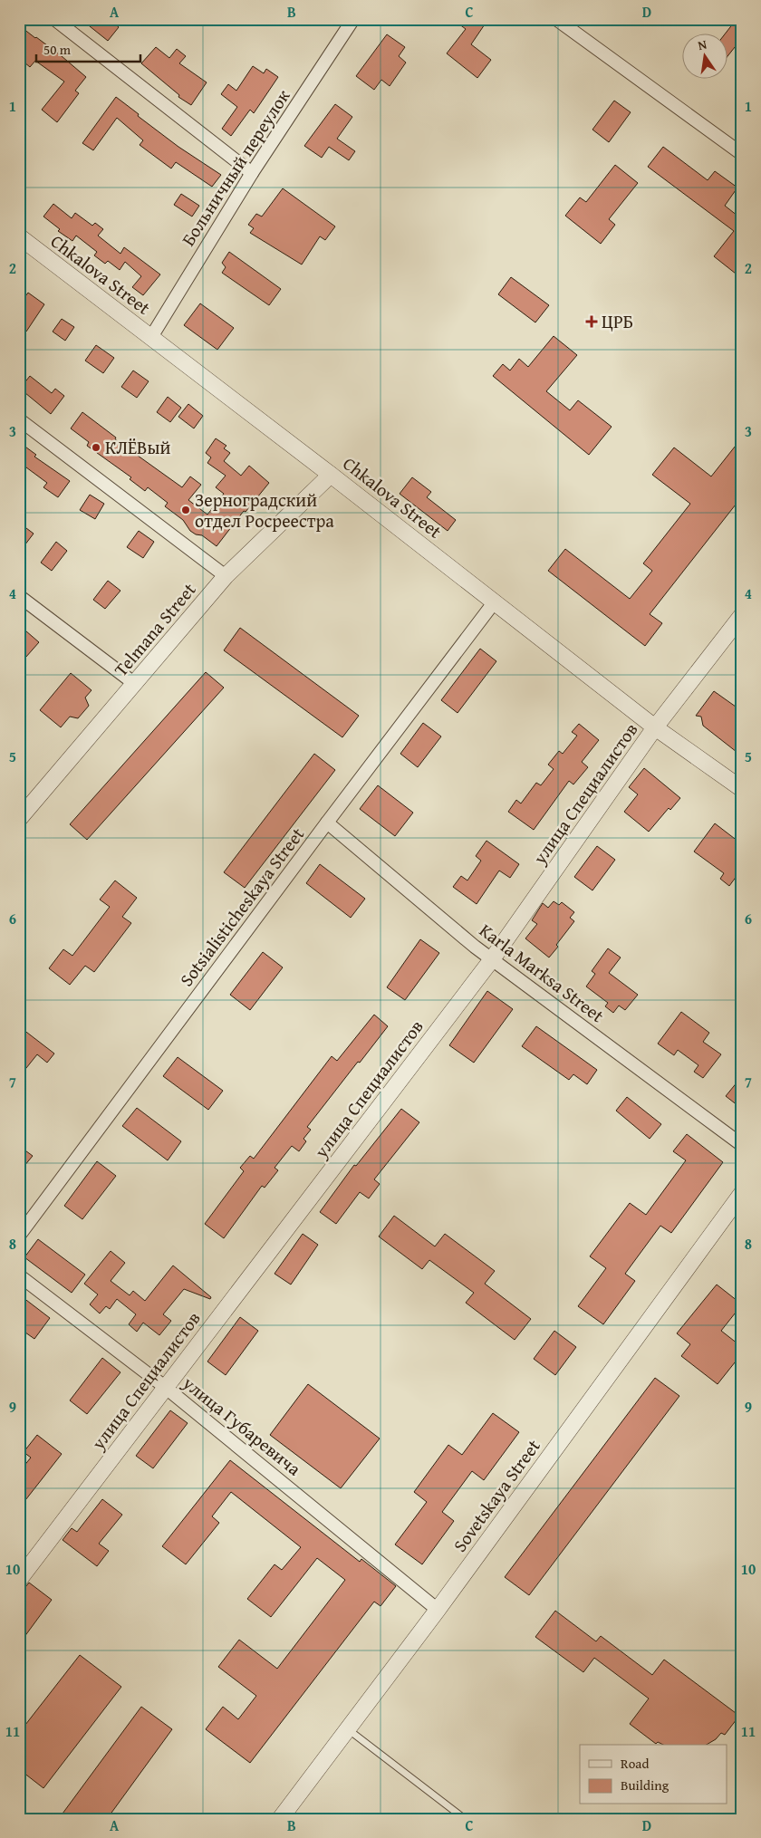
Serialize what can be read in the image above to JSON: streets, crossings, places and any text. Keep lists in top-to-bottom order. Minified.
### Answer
{"streets":{"street":["Больничный переулок","Chkalova Street","Telmana Street","улица Специалистов","Sotsialisticheskaya Street","Karla Marksa Street","улица Губаревича","Sovetskaya Street"]},"crossings":[["Больничный переулок","Chkalova Street"],["Chkalova Street","Telmana Street"],["Chkalova Street","улица Специалистов"],["Chkalova Street","Sotsialisticheskaya Street"],["улица Специалистов","Karla Marksa Street"],["улица Специалистов","улица Губаревича"],["Sotsialisticheskaya Street","Karla Marksa Street"],["улица Губаревича","Sovetskaya Street"]],"places":{"health":["ЦРБ"],"other":["КЛЁВый","Зерноградский отдел Росреестра"]},"legend":["Road","Building"],"scale_bar":"50 m","north":"top","grid":{"columns":["A","B","C","D"],"rows":["1","2","3","4","5","6","7","8","9","10","11"]}}
